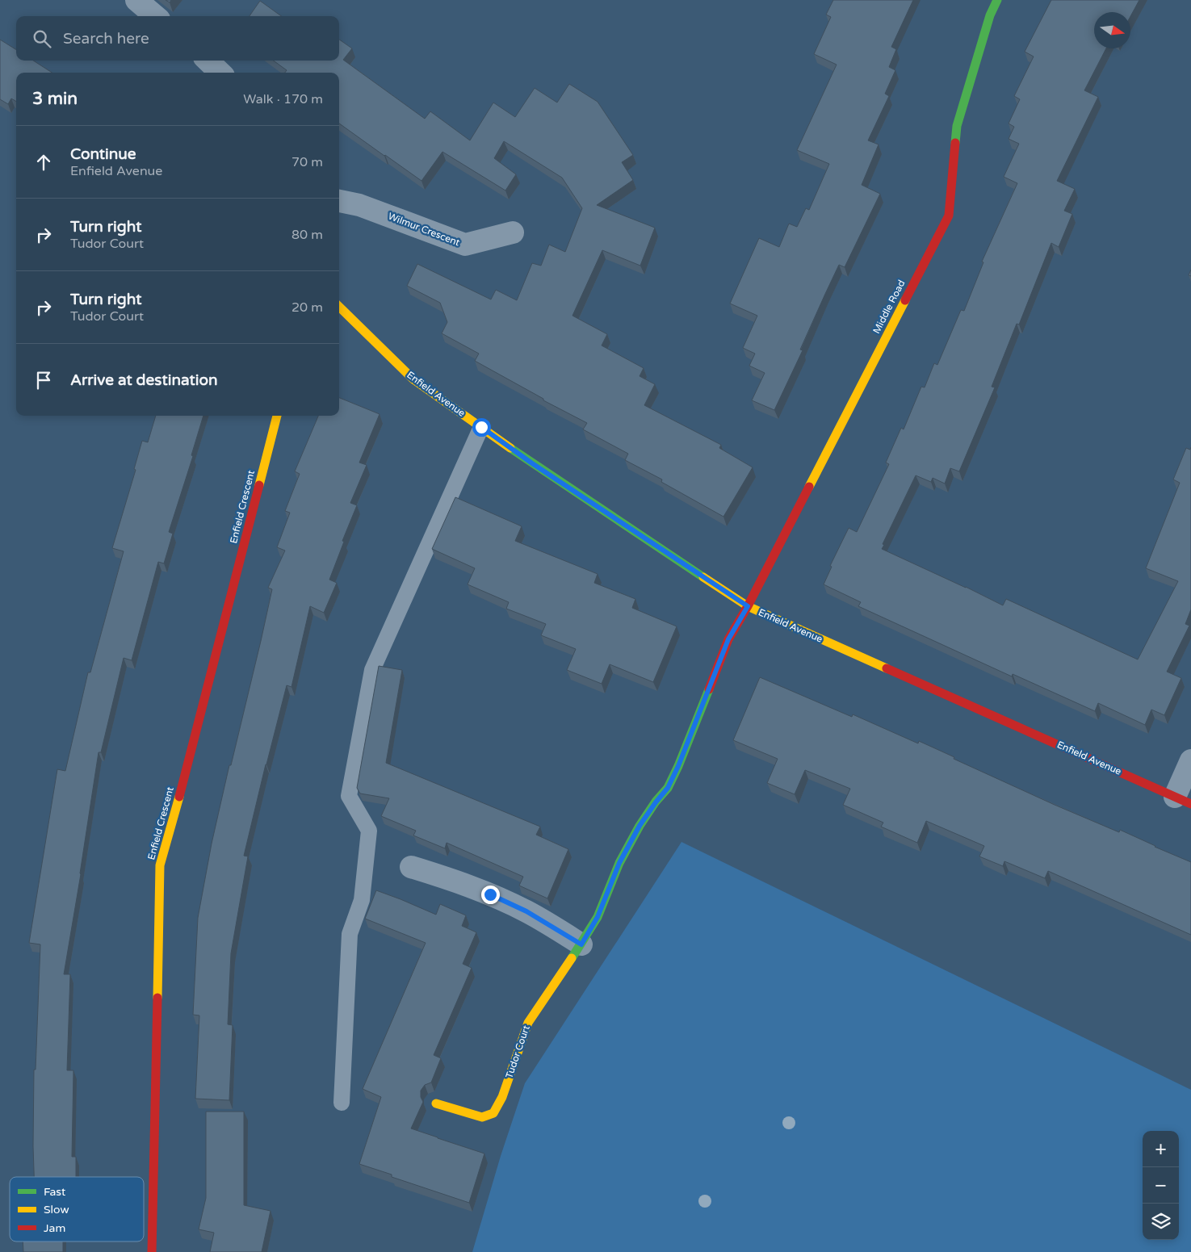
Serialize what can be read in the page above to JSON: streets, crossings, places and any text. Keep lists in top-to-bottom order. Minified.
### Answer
{"streets":{"street":["Wilmur Crescent","Middle Road","Enfield Avenue","Enfield Crescent","Tudor Court"]},"crossings":[["Middle Road","Enfield Avenue"],["Middle Road","Tudor Court"],["Enfield Avenue","Tudor Court"]],"legend":["Fast","Slow","Jam"],"north":"right","page":{"search":"Search here","heading":["3 min","Walk · 170 m"],"list":[["Continue","Enfield Avenue","70 m"],["Turn right","Tudor Court","80 m"],["Turn right","Tudor Court","20 m"],"Arrive at destination"],"map_buttons":["+","−"]}}
